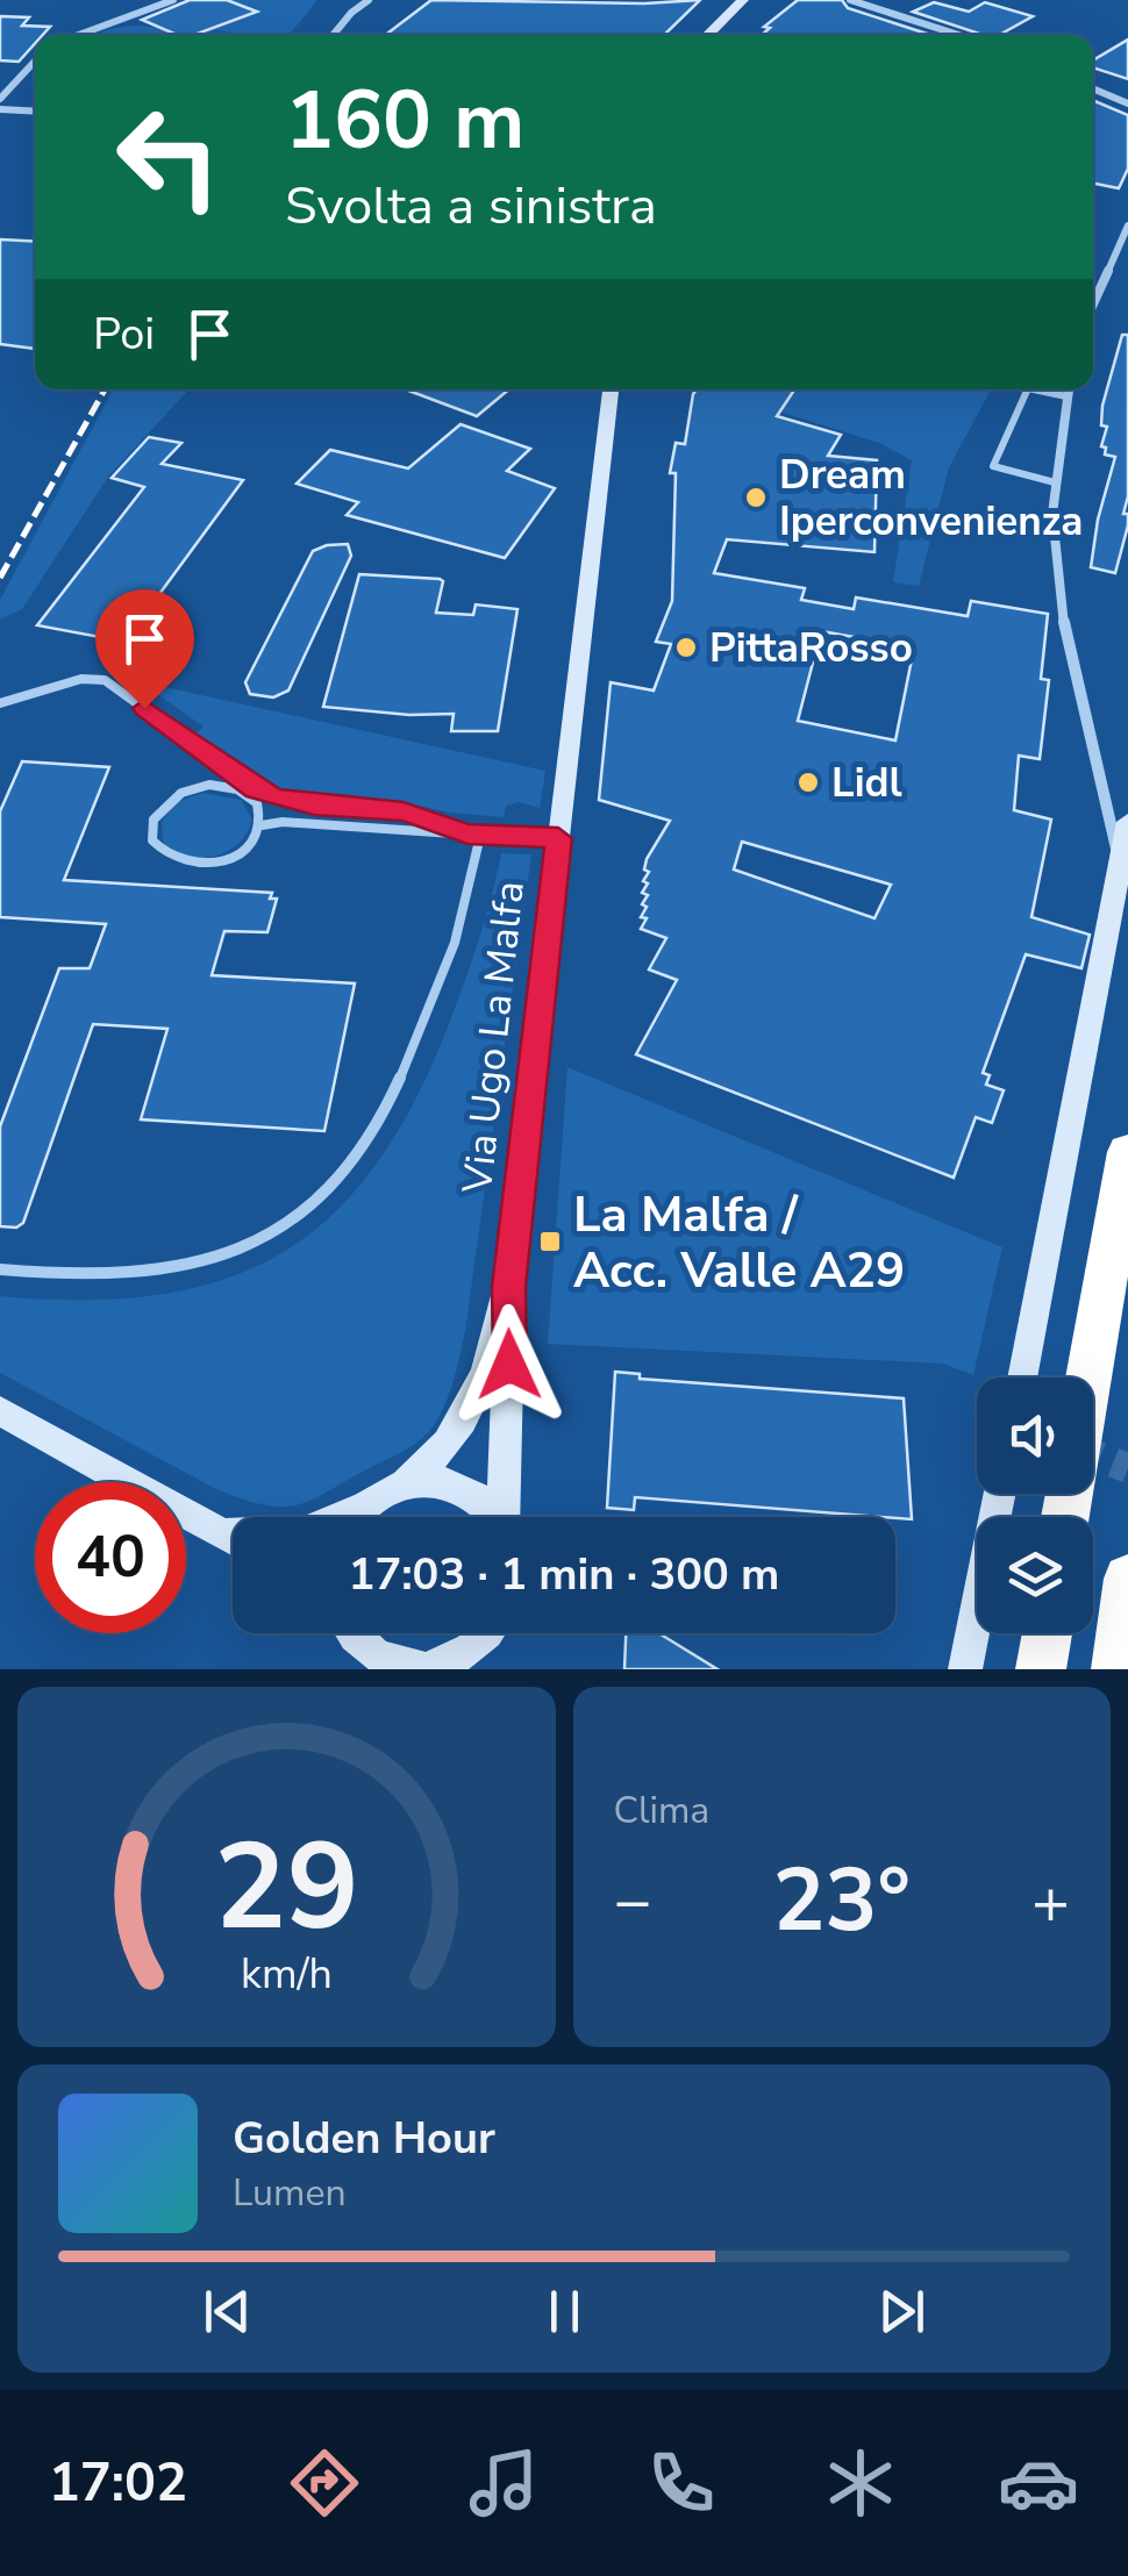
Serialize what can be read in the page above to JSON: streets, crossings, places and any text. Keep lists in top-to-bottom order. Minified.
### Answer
{"streets":{"street":["Via Ugo La Malfa"]},"places":{"other":["Dream Iperconvenienza","PittaRosso","Lidl"],"transit":["La Malfa / Acc. Valle A29"]},"page":{"turn":["160 m","Svolta a sinistra"],"then":"Poi","limit":"40","trip":"17:03 · 1 min · 300 m","tile":"Clima","heat":["−","23°","+"],"song":["Golden Hour","Lumen"],"tabs":"17:02","gauge":["29","km/h"]}}
